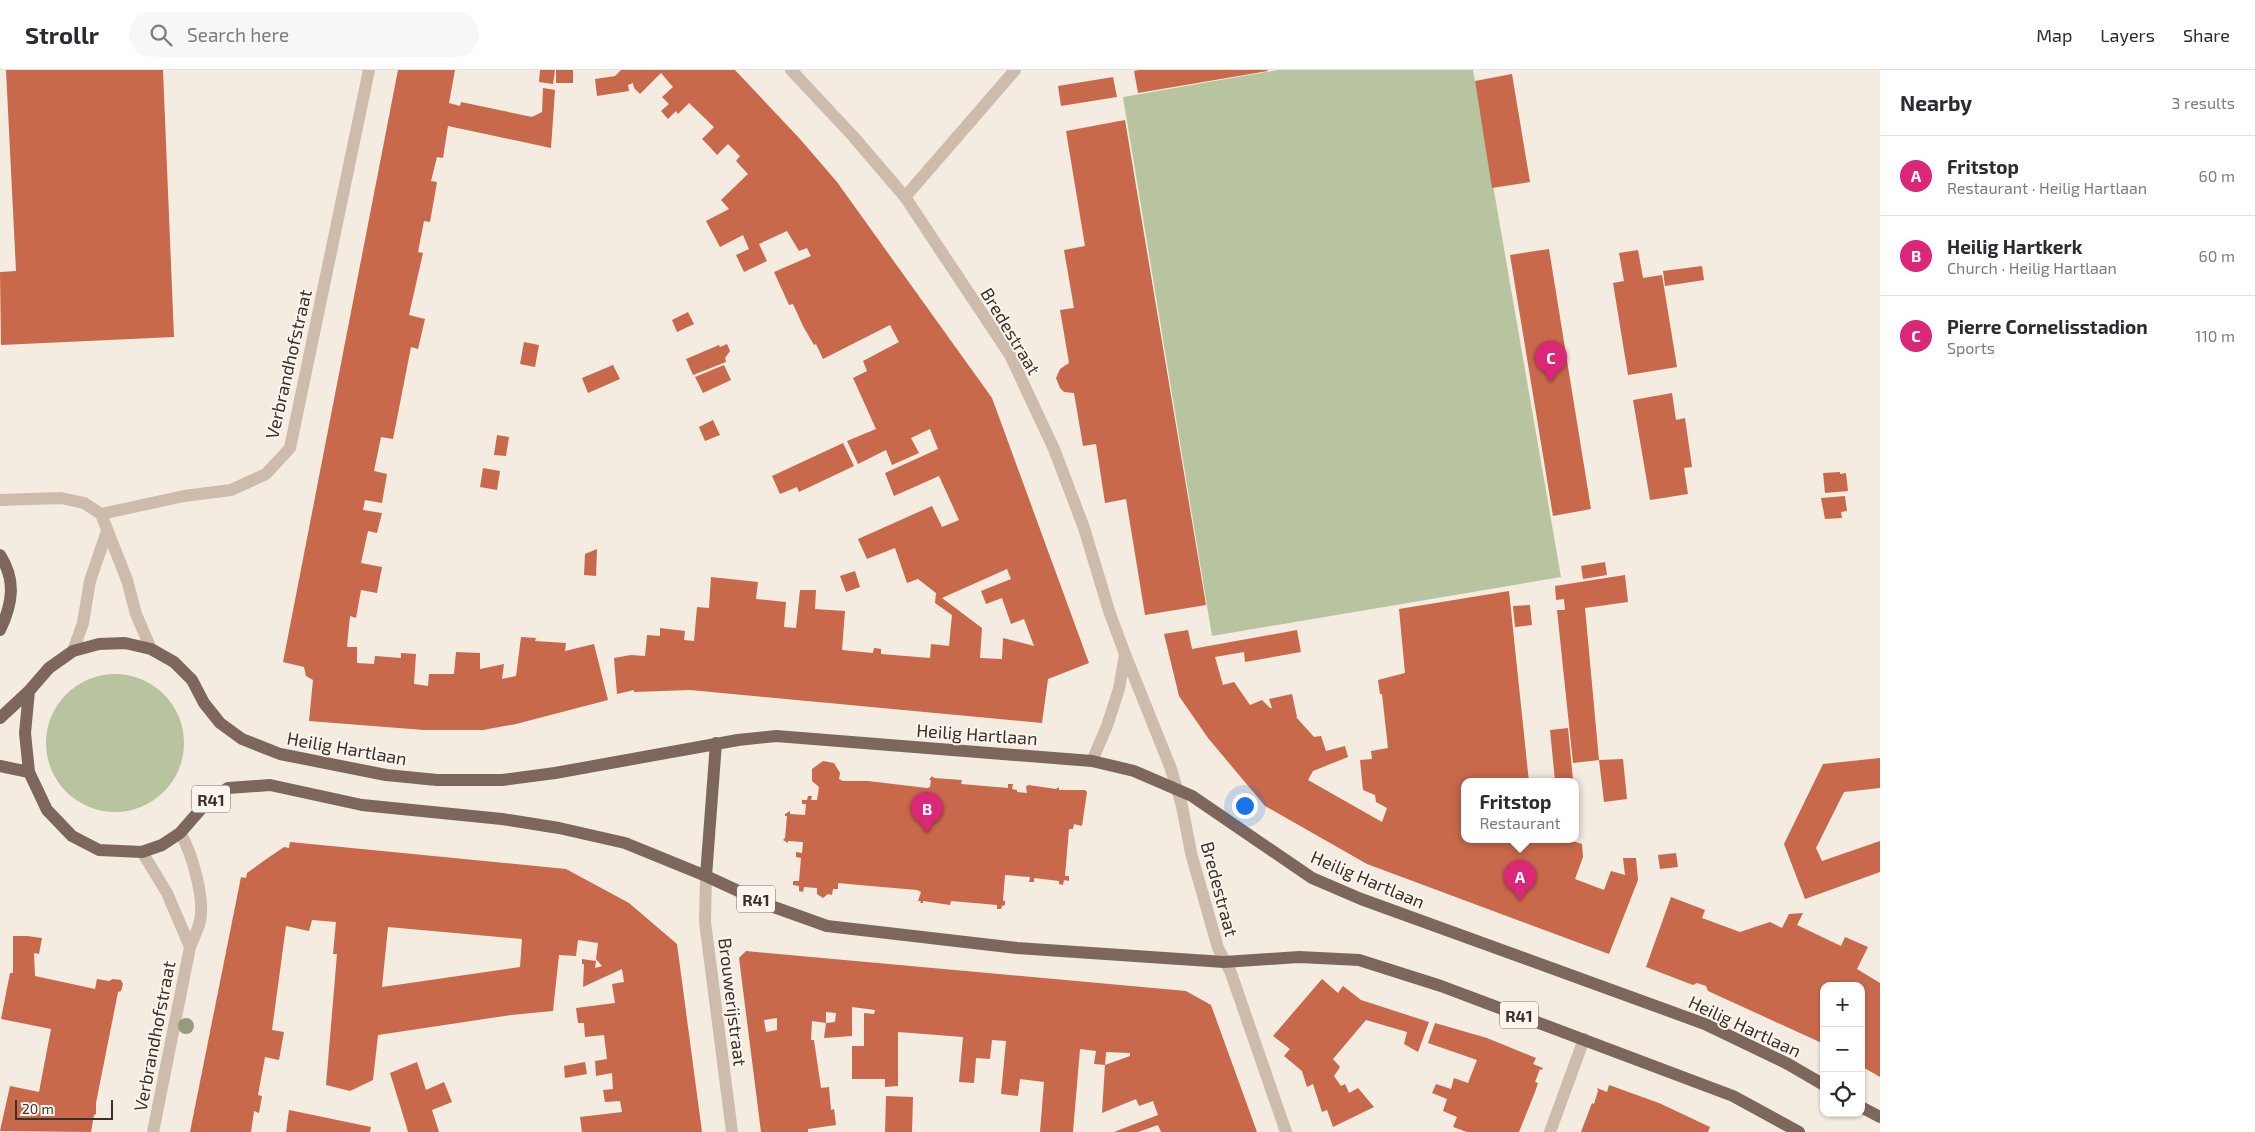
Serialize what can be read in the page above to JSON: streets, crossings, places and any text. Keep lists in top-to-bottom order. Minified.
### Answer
{"streets":{"main road":["Heilig Hartlaan","R41"],"street":["Bredestraat","Verbrandhofstraat","Brouwerijstraat"]},"crossings":[["Bredestraat","Heilig Hartlaan"],["Bredestraat","R41"],["Verbrandhofstraat","R41"],["Heilig Hartlaan","R41"],["R41","Brouwerijstraat"]],"scale_bar":"20 m","page":{"header":"Strollr","search":"Search here","nav":["Map","Layers","Share"],"heading":["Nearby","3 results"],"list":[{"mark":"A","name":"Fritstop","note":"Restaurant · Heilig Hartlaan","value":"60 m"},{"mark":"B","name":"Heilig Hartkerk","note":"Church · Heilig Hartlaan","value":"60 m"},{"mark":"C","name":"Pierre Cornelisstadion","note":"Sports","value":"110 m"}],"pins":["C","B","A"],"popup":["Fritstop","Restaurant"],"map_buttons":["+","−"],"scale":"20 m"}}
